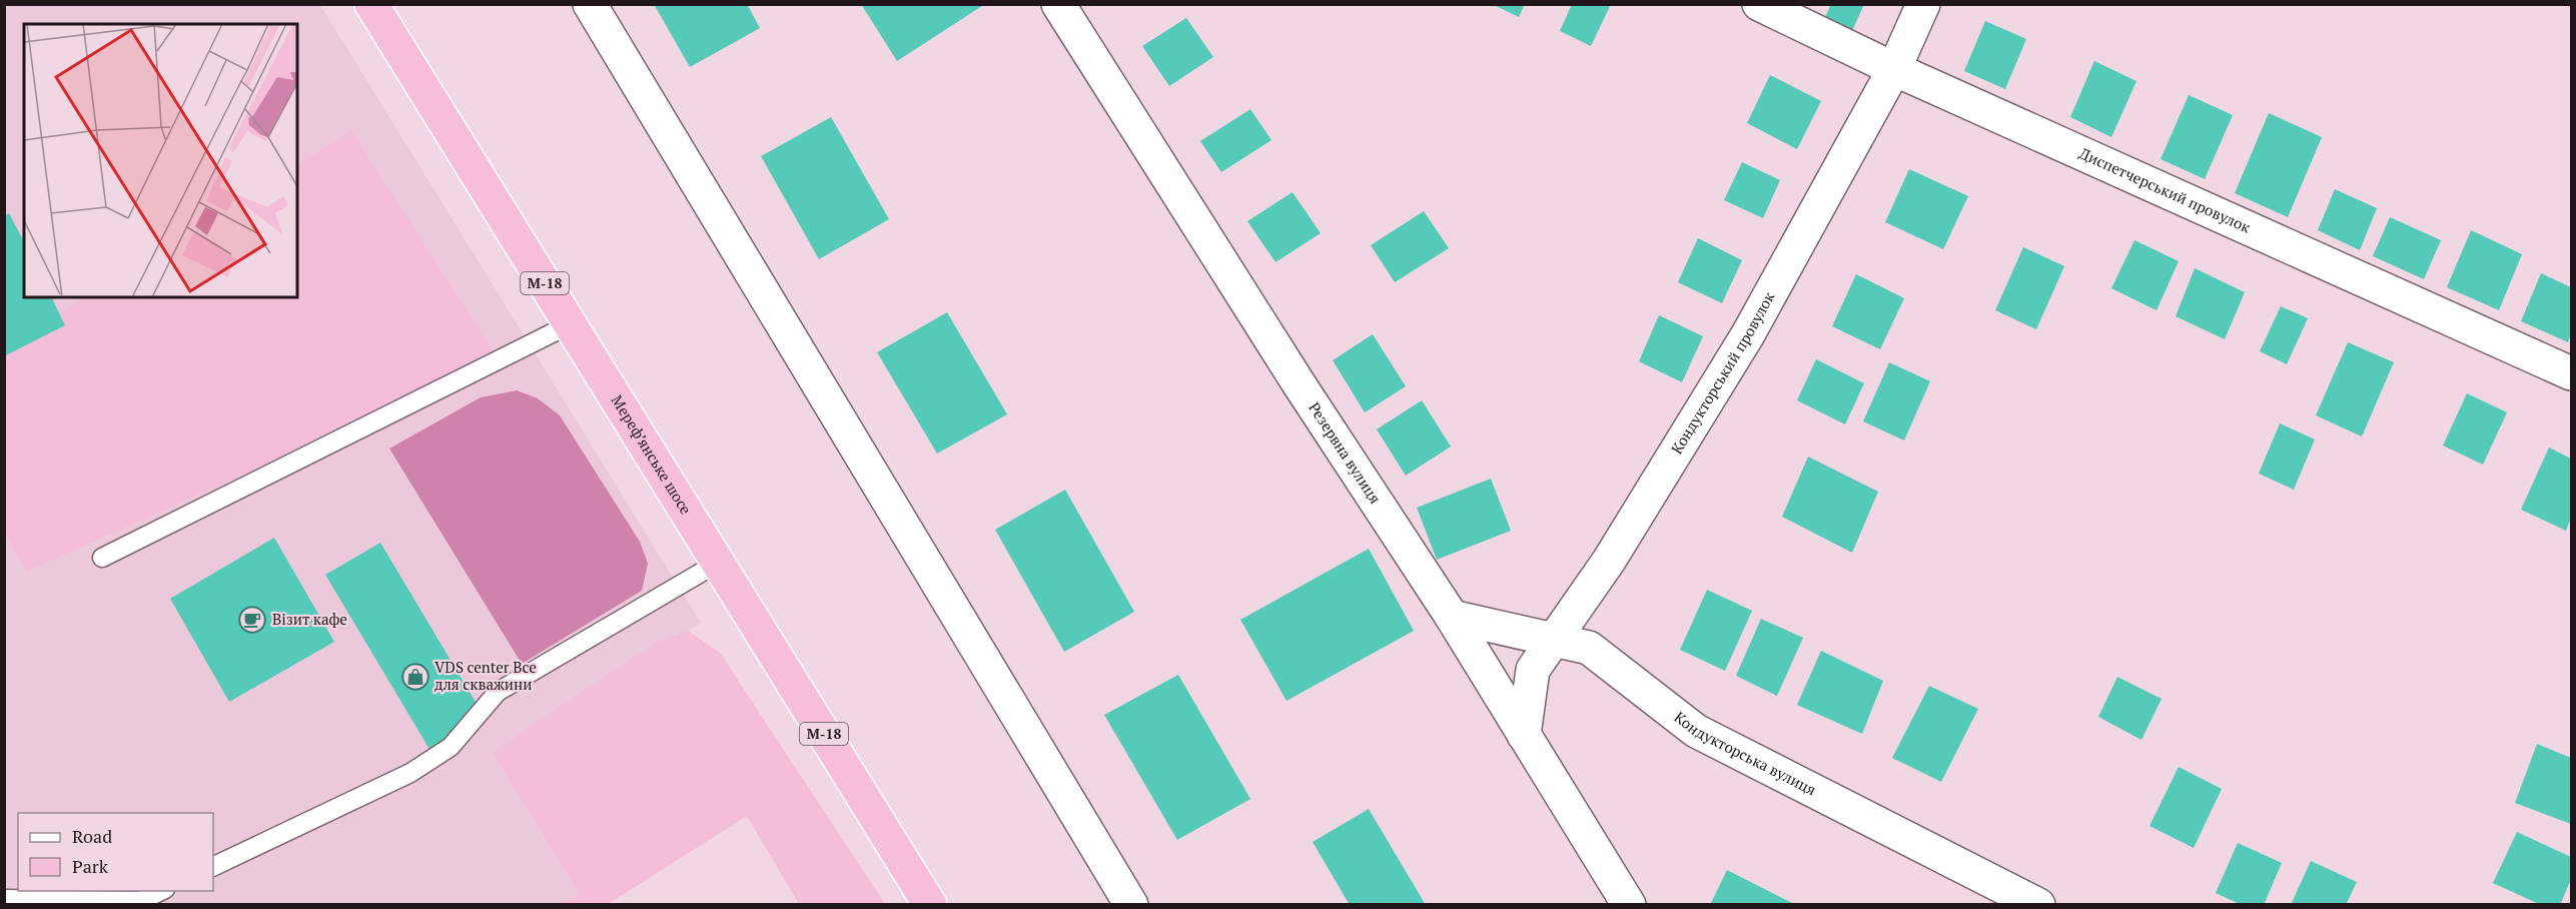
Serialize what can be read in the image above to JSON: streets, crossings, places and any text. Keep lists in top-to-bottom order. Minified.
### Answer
{"streets":{"highway":["М-18","Мереф’янське шосе"],"street":["Диспетчерський провулок","Кондукторський провулок","Резервна вулиця","Кондукторська вулиця"]},"crossings":[["Диспетчерський провулок","Кондукторський провулок"],["Кондукторський провулок","Резервна вулиця"],["Кондукторський провулок","Кондукторська вулиця"],["Резервна вулиця","Кондукторська вулиця"]],"places":{"cafe":["Візит кафе"],"shop":["VDS center Все для скважини"]},"legend":["Road","Park"]}
